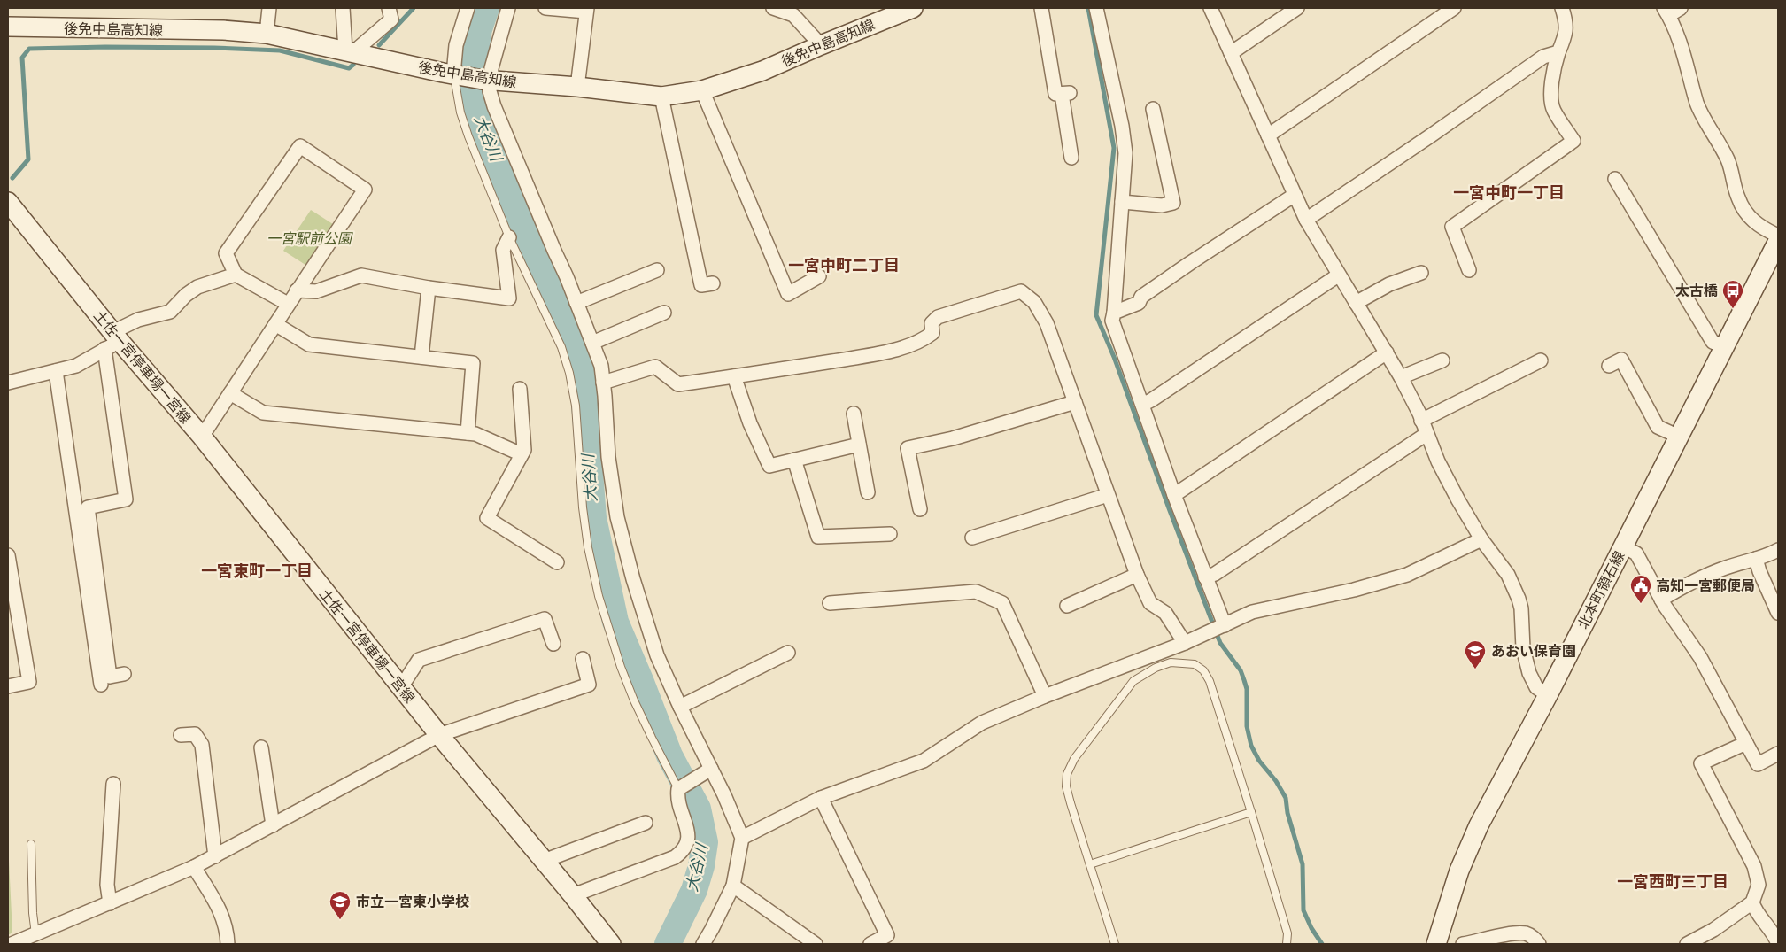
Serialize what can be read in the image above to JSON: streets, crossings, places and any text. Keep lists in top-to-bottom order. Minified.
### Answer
{"streets":{"main road":["後免中島高知線","土佐一宮停車場一宮線","北本町領石線"]},"districts":["一宮中町一丁目","一宮中町二丁目","一宮東町一丁目","一宮西町三丁目"],"water":["大谷川"],"parks":["一宮駅前公園"],"places":{"bus stop":["太古橋"],"public building":["高知一宮郵便局"],"school or university":["あおい保育園","市立一宮東小学校"]}}
